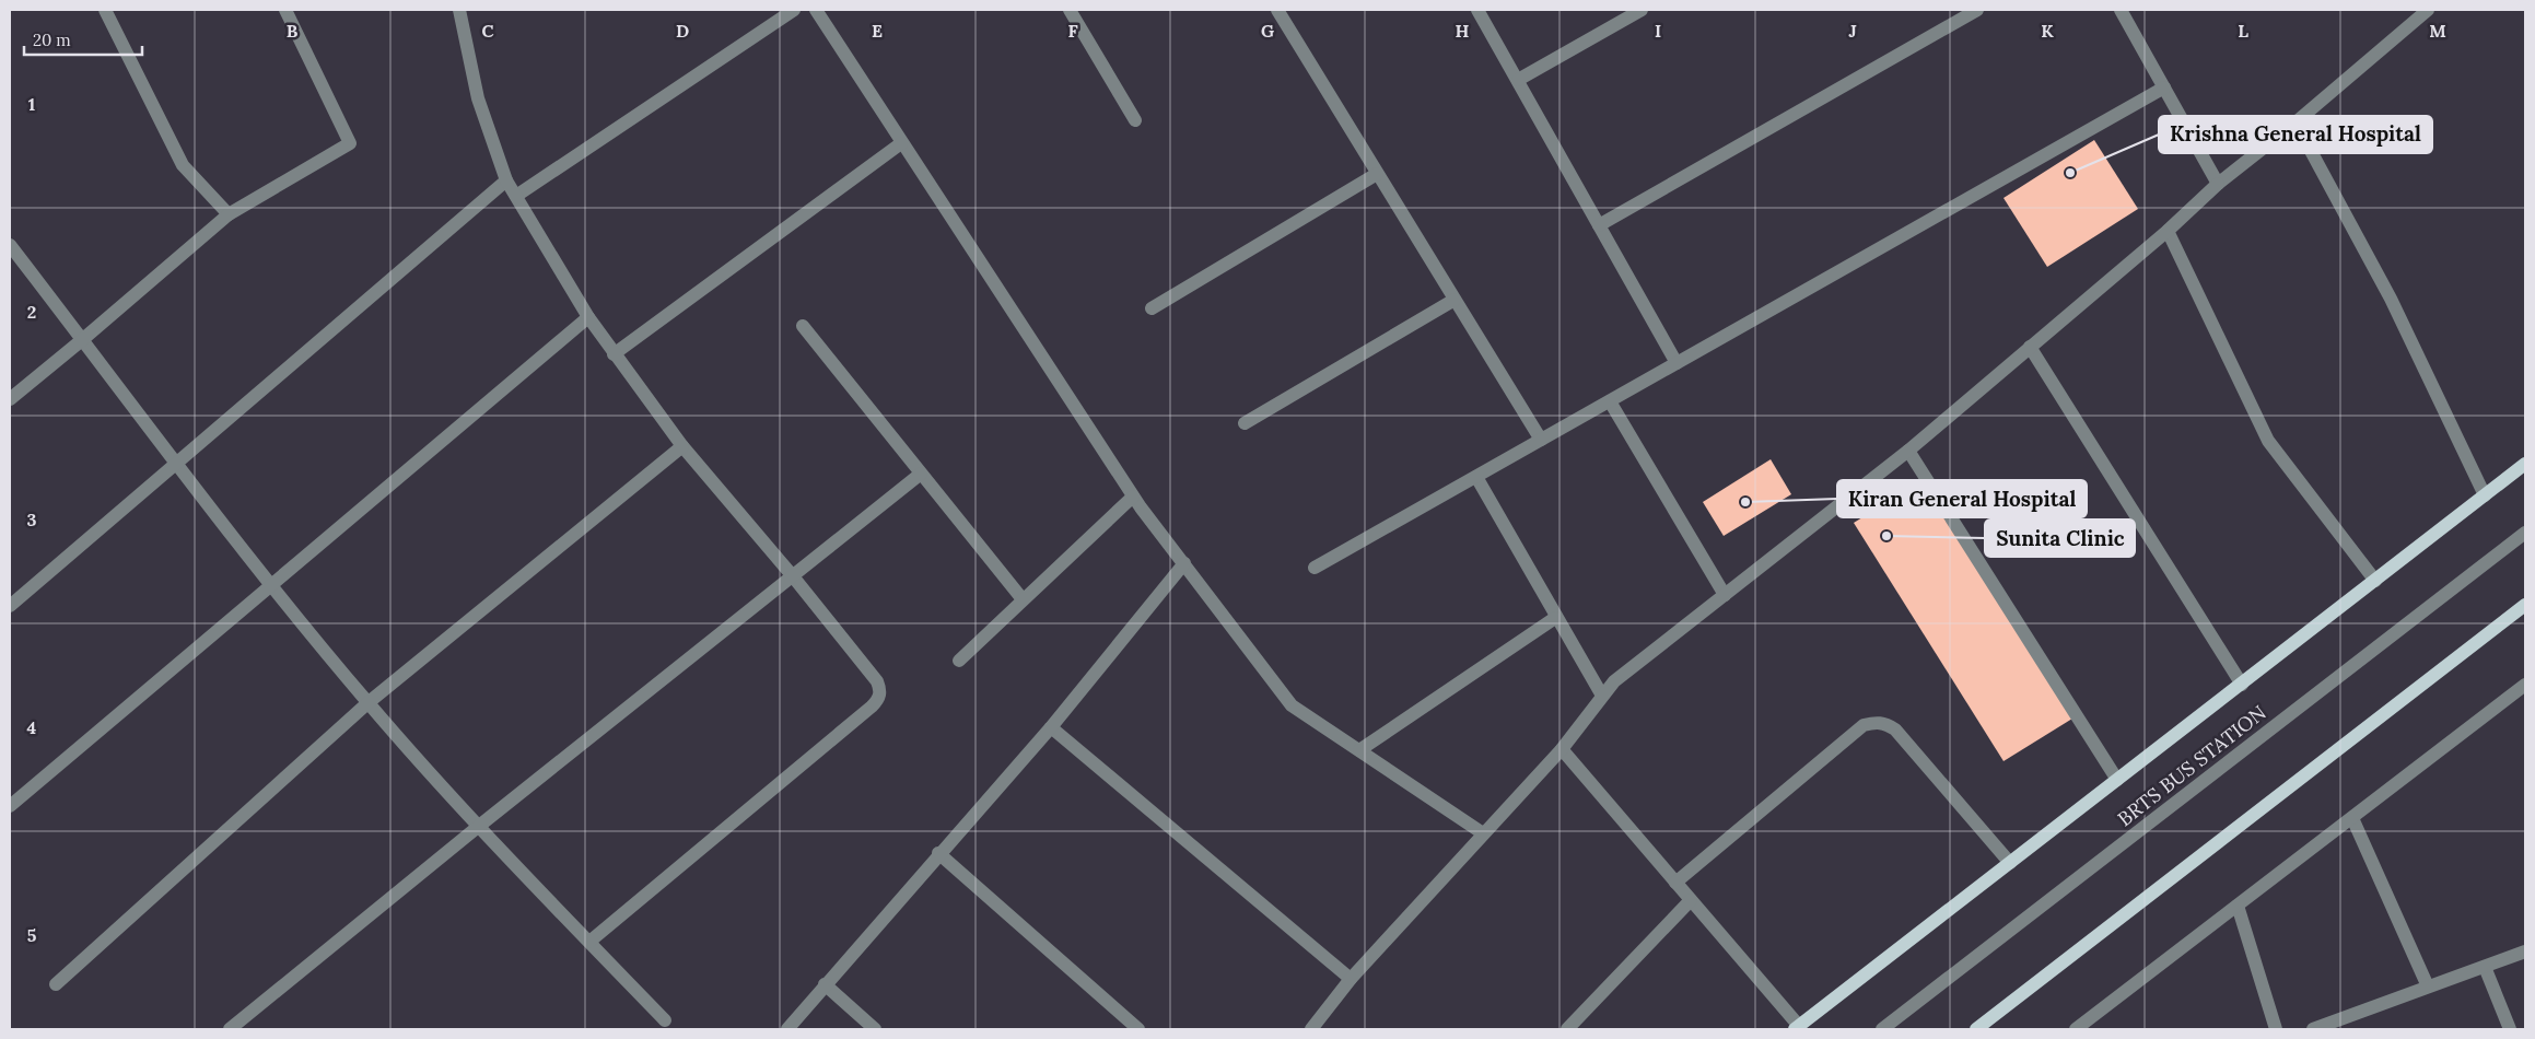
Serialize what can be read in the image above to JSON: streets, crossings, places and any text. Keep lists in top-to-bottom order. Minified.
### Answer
{"streets":{"street":["BRTS BUS STATION"]},"places":["Krishna General Hospital","Kiran General Hospital","Sunita Clinic"],"scale_bar":"20 m","grid":{"columns":["B","C","D","E","F","G","H","I","J","K","L","M"],"rows":["1","2","3","4","5"]}}
